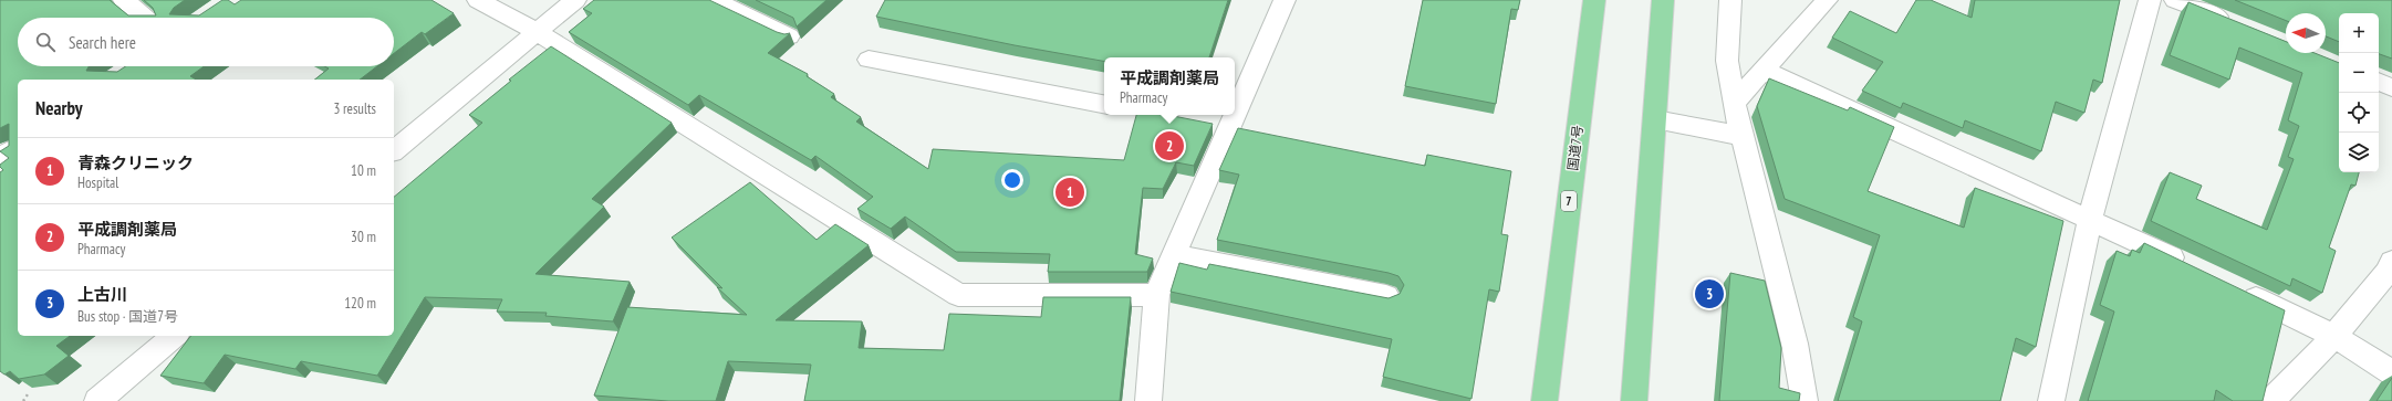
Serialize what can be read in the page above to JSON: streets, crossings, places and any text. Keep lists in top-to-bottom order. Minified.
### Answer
{"streets":{"highway":["国道7号","7"]},"north":"left","page":{"map_buttons":["+","−"],"search":"Search here","popup":["平成調剤薬局","Pharmacy"],"heading":["Nearby","3 results"],"pins":["2","1","3"],"list":[{"mark":"1","name":"青森クリニック","note":"Hospital","value":"10 m"},{"mark":"2","name":"平成調剤薬局","note":"Pharmacy","value":"30 m"},{"mark":"3","name":"上古川","note":"Bus stop · 国道7号","value":"120 m"}]}}
